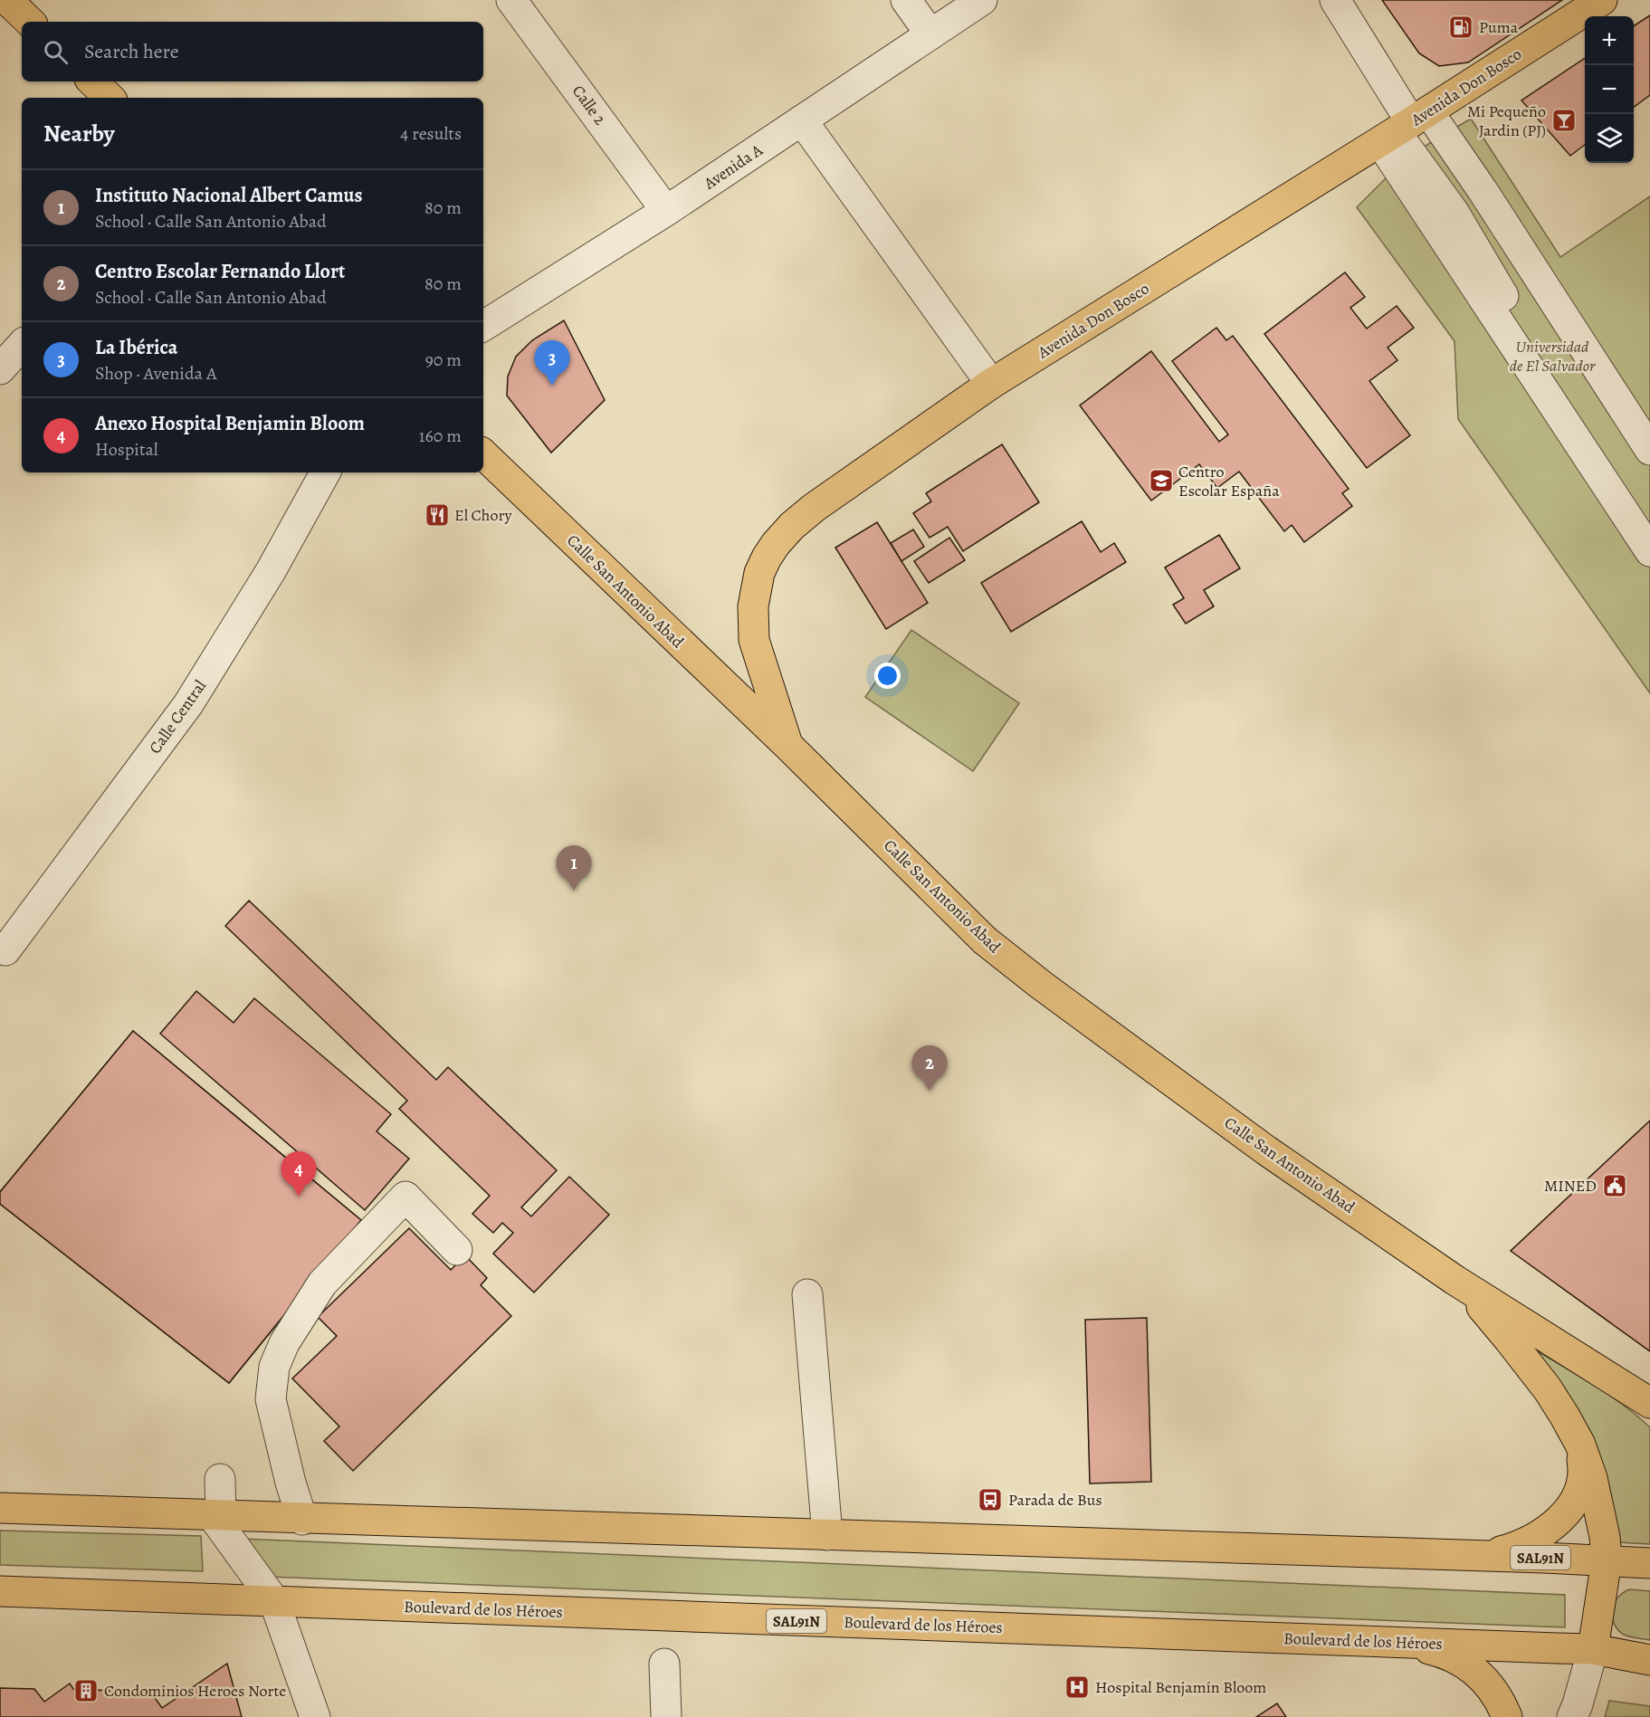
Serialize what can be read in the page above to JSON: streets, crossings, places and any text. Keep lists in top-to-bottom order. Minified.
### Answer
{"streets":{"main road":["Avenida Don Bosco","Calle San Antonio Abad","SAL91N","Boulevard de los Héroes"],"street":["Calle 2","Avenida A","Calle Central"]},"crossings":[["Avenida Don Bosco","Calle San Antonio Abad"],["Calle 2","Avenida A"],["Calle San Antonio Abad","SAL91N"],["Calle San Antonio Abad","Boulevard de los Héroes"]],"parks":["Universidad de El Salvador"],"places":{"fuel station":["Puma"],"bar":["Mi Pequeño Jardin (PJ)"],"school or university":["Centro Escolar España"],"restaurant":["El Chory"],"public building":["MINED"],"bus stop":["Parada de Bus"],"hospital":["Hospital Benjamín Bloom"],"building":["Condominios Heroes Norte"]},"page":{"map_buttons":["+","−"],"search":"Search here","heading":["Nearby","4 results"],"list":[{"mark":"1","name":"Instituto Nacional Albert Camus","note":"School · Calle San Antonio Abad","value":"80 m"},{"mark":"2","name":"Centro Escolar Fernando Llort","note":"School · Calle San Antonio Abad","value":"80 m"},{"mark":"3","name":"La Ibérica","note":"Shop · Avenida A","value":"90 m"},{"mark":"4","name":"Anexo Hospital Benjamin Bloom","note":"Hospital","value":"160 m"}],"pins":["3","1","2","4"]}}
